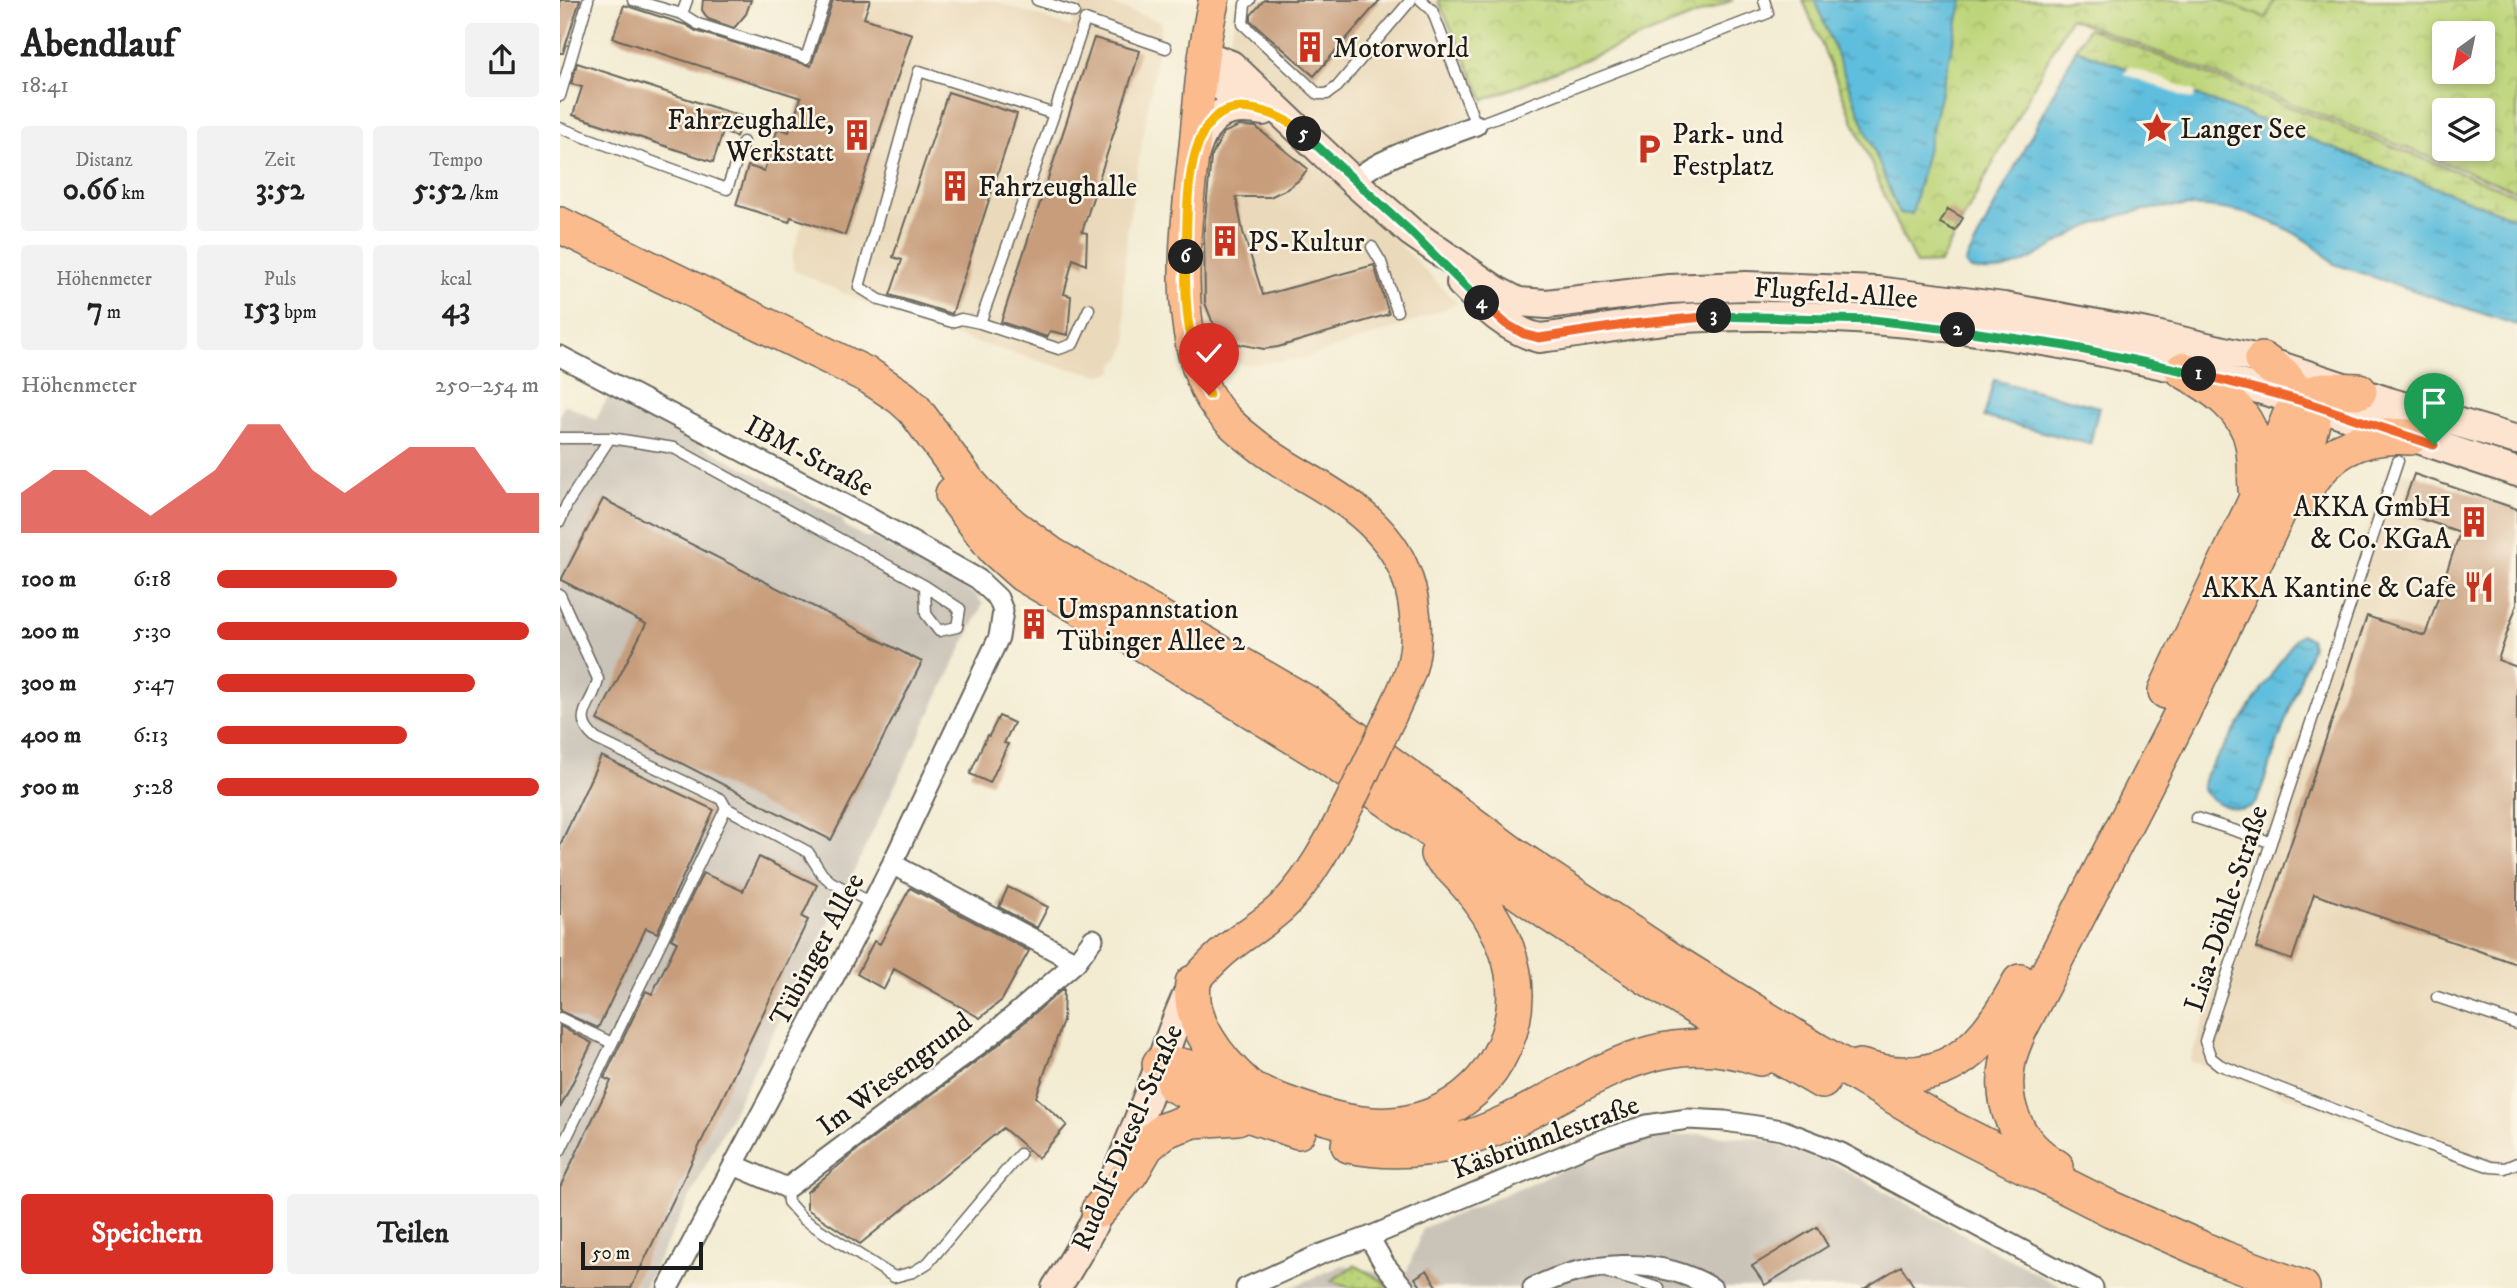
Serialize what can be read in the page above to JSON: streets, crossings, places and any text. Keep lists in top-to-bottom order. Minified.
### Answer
{"streets":{"main road":["Flugfeld-Allee","Rudolf-Diesel-Straße"],"street":["IBM-Straße","Tübinger Allee","Im Wiesengrund","Käsbrünnlestraße"],"lane":["Lisa-Döhle-Straße"]},"crossings":[["Flugfeld-Allee","Lisa-Döhle-Straße"],["IBM-Straße","Tübinger Allee"]],"places":{"building":["Motorworld","Fahrzeughalle, Werkstatt","Fahrzeughalle","PS-Kultur","AKKA GmbH & Co. KGaA","Umspannstation Tübinger Allee 2"],"place":["Langer See"],"parking":["Park- und Festplatz"],"restaurant":["AKKA Kantine & Cafe"]},"scale_bar":"50 m","north":"bottom left","page":{"heading":["Abendlauf","18:41"],"pins":["5","6","4","3","2","1"],"stats":[["Distanz","0.66 km"],["Zeit","3:52"],["Tempo","5:52 /km"],["Höhenmeter","7 m"],["Puls","153 bpm"],["kcal","43"]],"chart":["Höhenmeter","250–254 m"],"list":[{"name":"100 m","note":"6:18"},{"name":"200 m","note":"5:30"},{"name":"300 m","note":"5:47"},{"name":"400 m","note":"6:13"},{"name":"500 m","note":"5:28"}],"buttons":["Speichern","Teilen"],"scale":"50 m"}}
